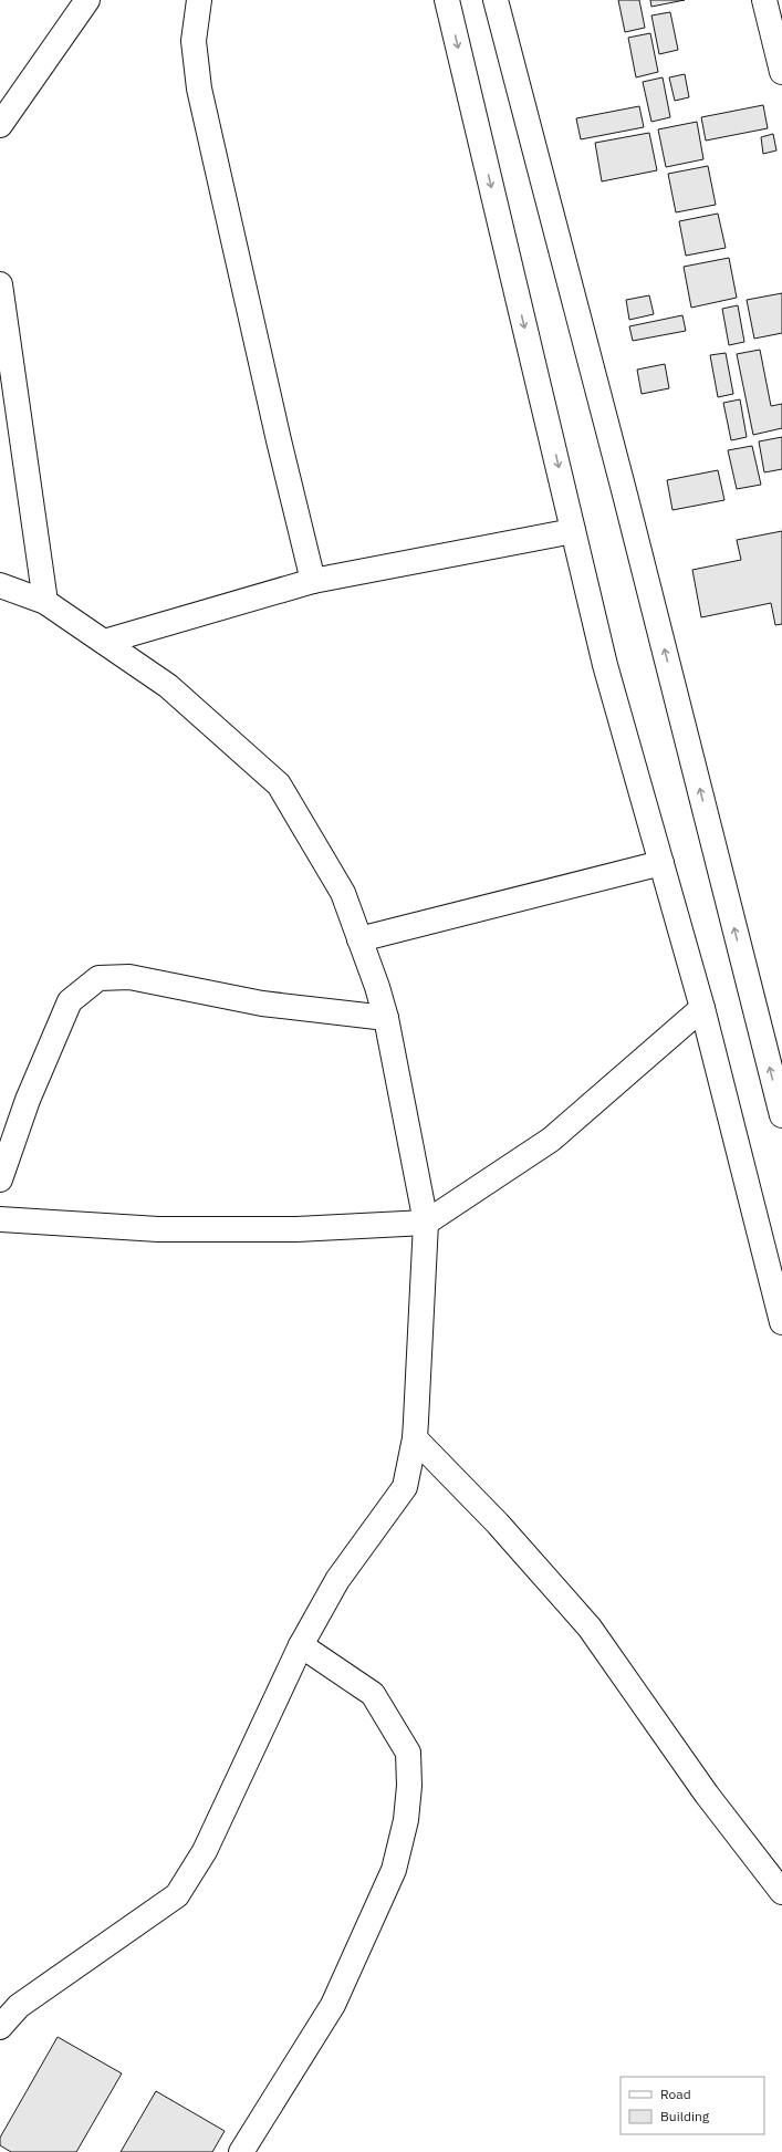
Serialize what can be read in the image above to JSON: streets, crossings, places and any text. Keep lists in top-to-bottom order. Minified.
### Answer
{"legend":["Road","Building"]}
